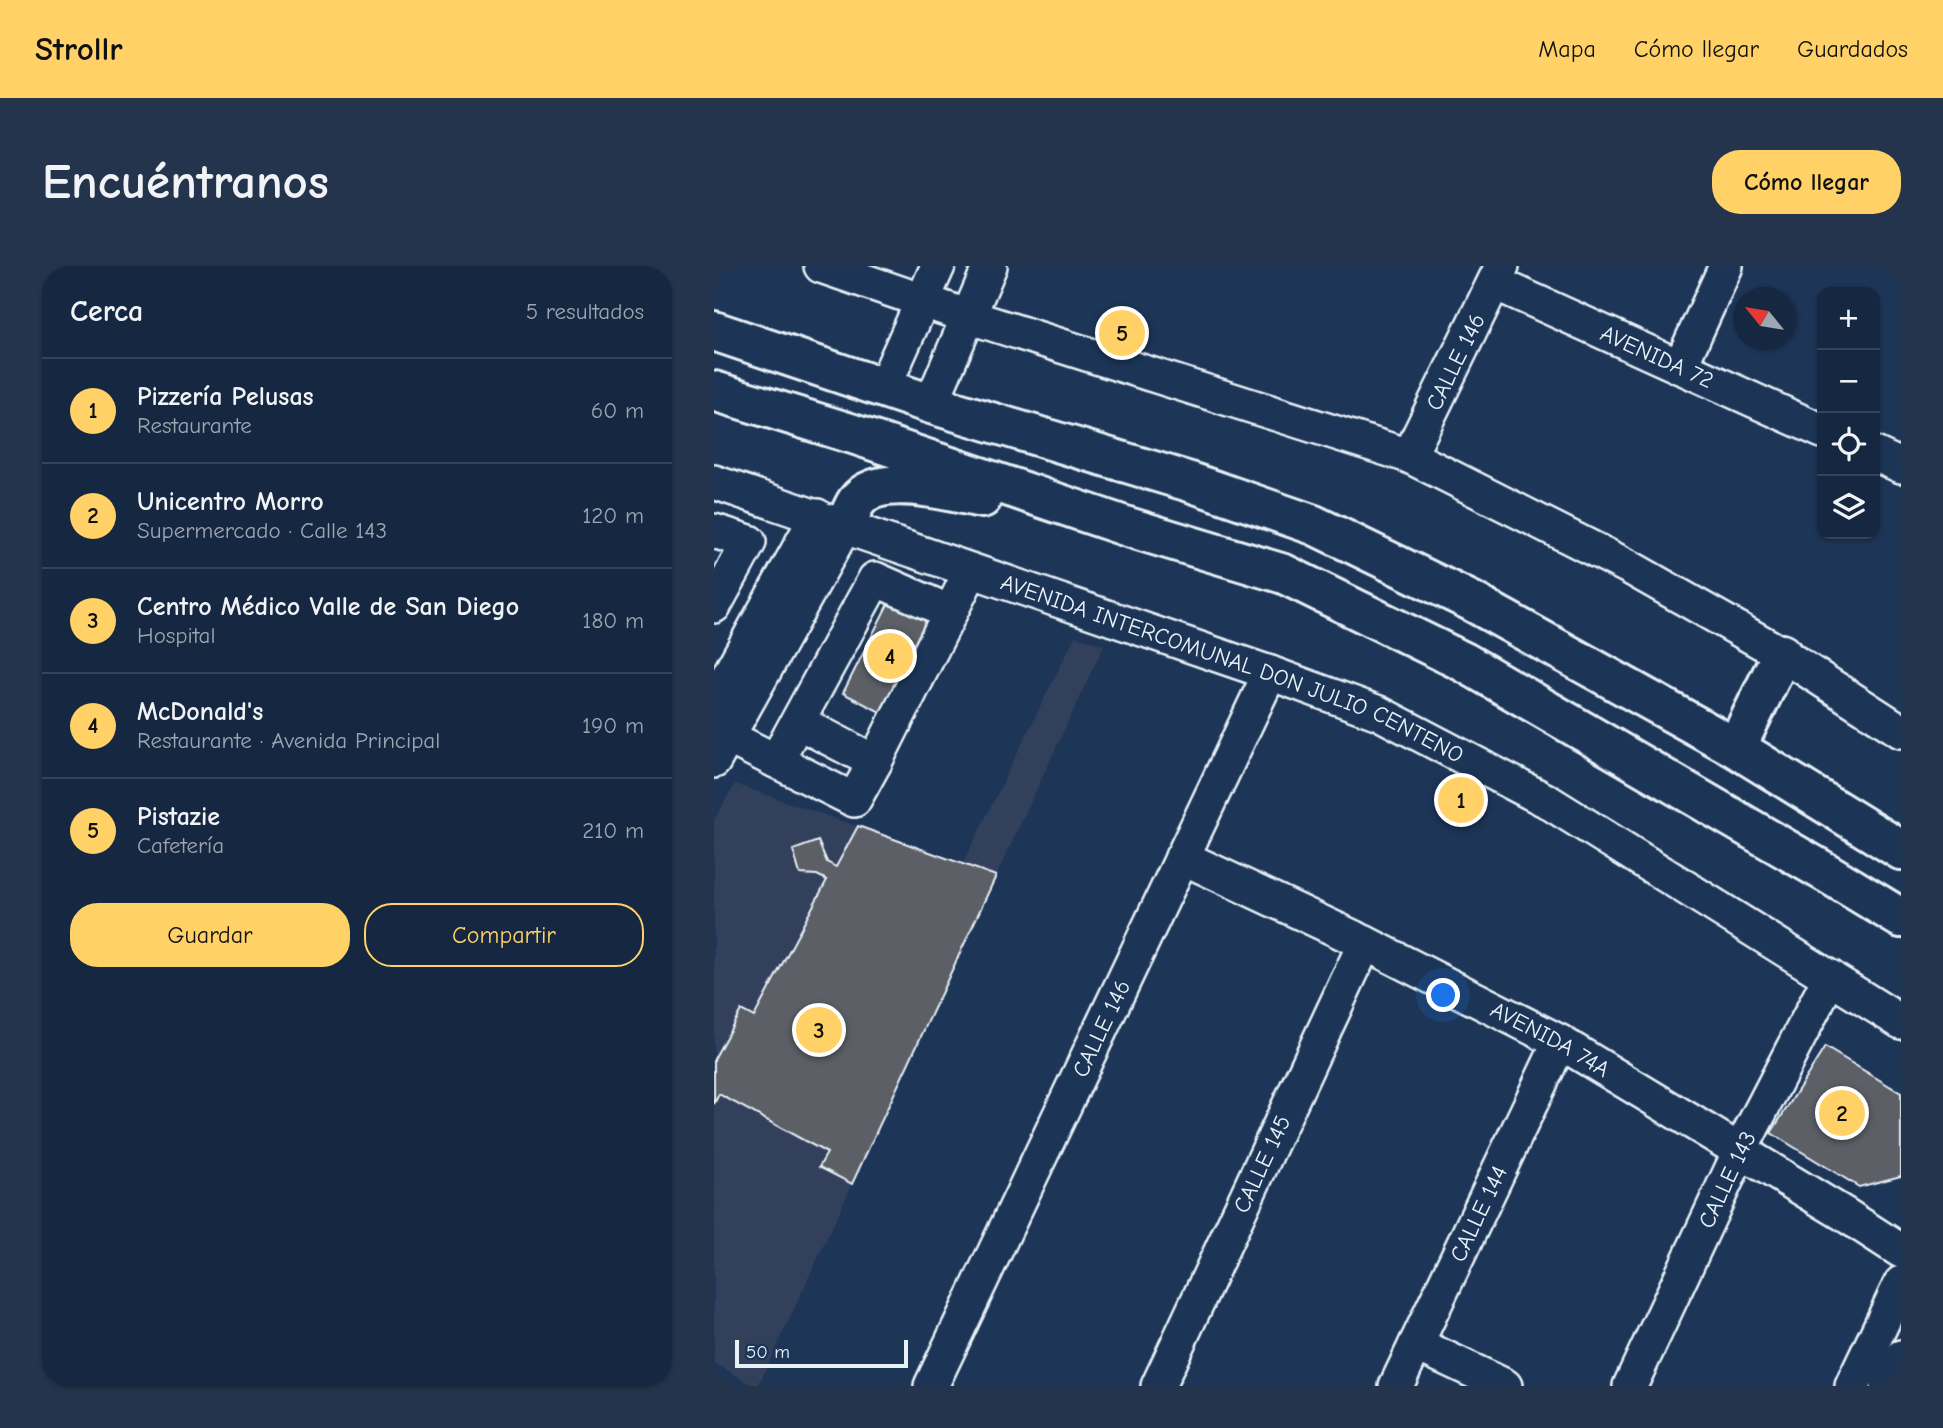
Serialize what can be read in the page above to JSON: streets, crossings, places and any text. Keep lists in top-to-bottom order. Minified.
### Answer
{"streets":{"street":["AVENIDA 72","CALLE 146","AVENIDA INTERCOMUNAL DON JULIO CENTENO","AVENIDA 74A","CALLE 145","CALLE 143","CALLE 144"]},"crossings":[["AVENIDA 72","CALLE 146"],["CALLE 146","AVENIDA INTERCOMUNAL DON JULIO CENTENO"],["CALLE 146","AVENIDA 74A"],["AVENIDA INTERCOMUNAL DON JULIO CENTENO","CALLE 143"],["AVENIDA 74A","CALLE 145"],["AVENIDA 74A","CALLE 143"],["AVENIDA 74A","CALLE 144"]],"scale_bar":"50 m","north":"top left","page":{"header":"Strollr","nav":["Mapa","Cómo llegar","Guardados"],"buttons":["Cómo llegar",["Guardar","Compartir"]],"title":"Encuéntranos","heading":["Cerca","5 resultados"],"map_buttons":["+","−"],"pins":["5","4","1","3","2"],"list":[{"mark":"1","name":"Pizzería Pelusas","note":"Restaurante","value":"60 m"},{"mark":"2","name":"Unicentro Morro","note":"Supermercado · Calle 143","value":"120 m"},{"mark":"3","name":"Centro Médico Valle de San Diego","note":"Hospital","value":"180 m"},{"mark":"4","name":"McDonald's","note":"Restaurante · Avenida Principal","value":"190 m"},{"mark":"5","name":"Pistazie","note":"Cafetería","value":"210 m"}],"scale":"50 m"}}
